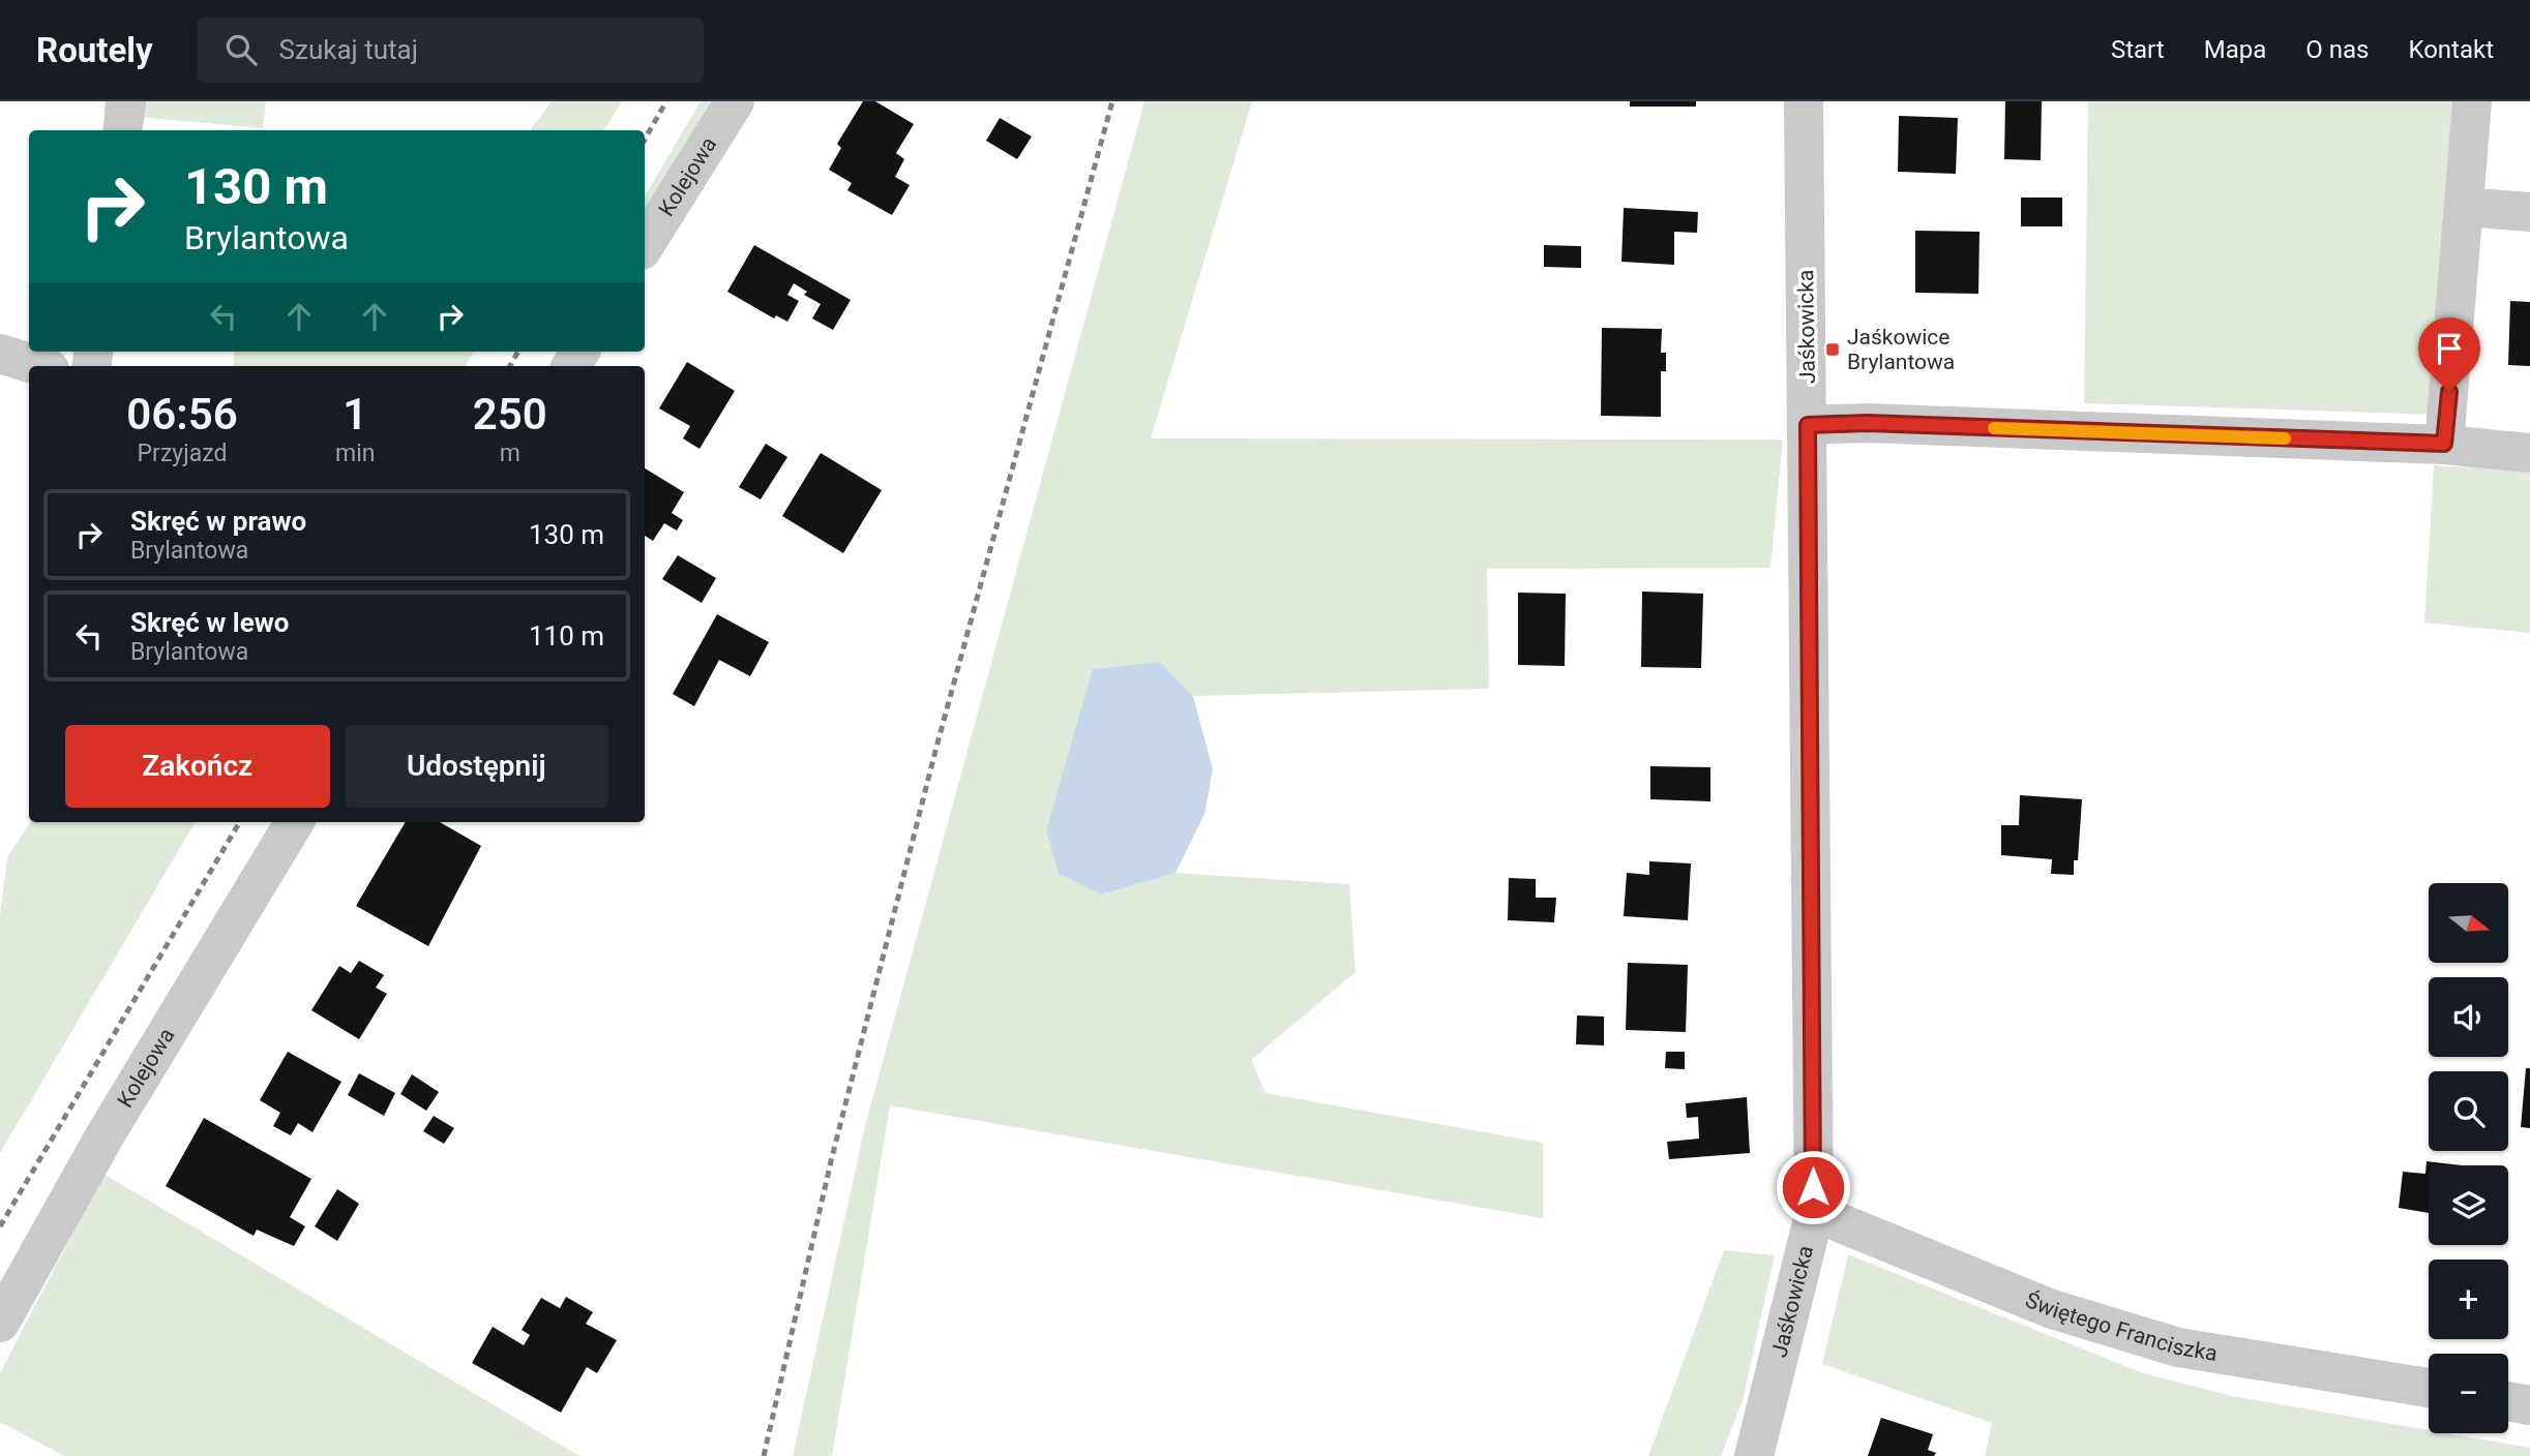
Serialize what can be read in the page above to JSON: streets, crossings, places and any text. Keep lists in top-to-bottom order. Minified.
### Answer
{"streets":{"street":["Kolejowa","Jaśkowicka","Świętego Franciszka"]},"crossings":[["Jaśkowicka","Świętego Franciszka"]],"places":{"transit":["Jaśkowice Brylantowa"]},"north":"right","page":{"header":"Routely","search":"Szukaj tutaj","nav":["Start","Mapa","O nas","Kontakt"],"turn":["130 m","Brylantowa"],"eta":["06:56","Przyjazd","1","min","250","m"],"list":[{"name":"Skręć w prawo","note":"Brylantowa","value":"130 m"},{"name":"Skręć w lewo","note":"Brylantowa","value":"110 m"}],"buttons":["Zakończ","Udostępnij"],"map_buttons":["+","−"]}}
